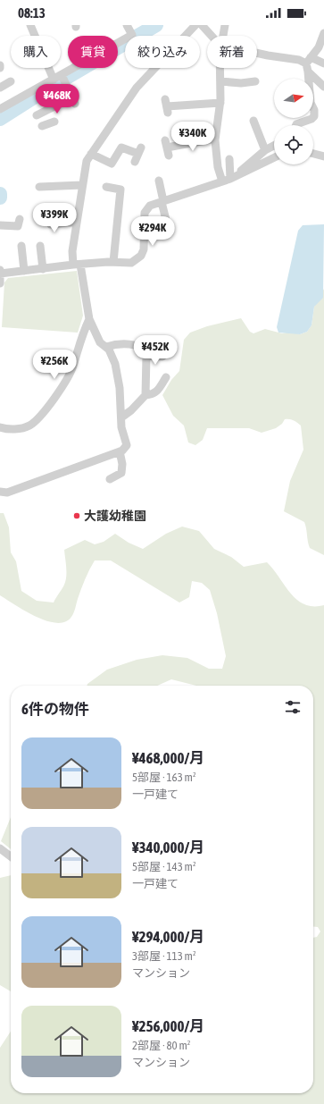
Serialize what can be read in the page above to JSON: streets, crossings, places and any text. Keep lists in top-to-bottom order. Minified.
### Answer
{"places":["大護幼稚園"],"north":"right","page":{"status":"08:13","chip":["購入","賃貸","絞り込み","新着"],"price":["¥468K","¥340K","¥399K","¥294K","¥452K","¥256K"],"heading":"6件の物件","list":[{"name":"¥468,000/月","note":"5部屋 · 163 m² · 一戸建て"},{"name":"¥340,000/月","note":"5部屋 · 143 m² · 一戸建て"},{"name":"¥294,000/月","note":"3部屋 · 113 m² · マンション"},{"name":"¥256,000/月","note":"2部屋 · 80 m² · マンション"}]}}
